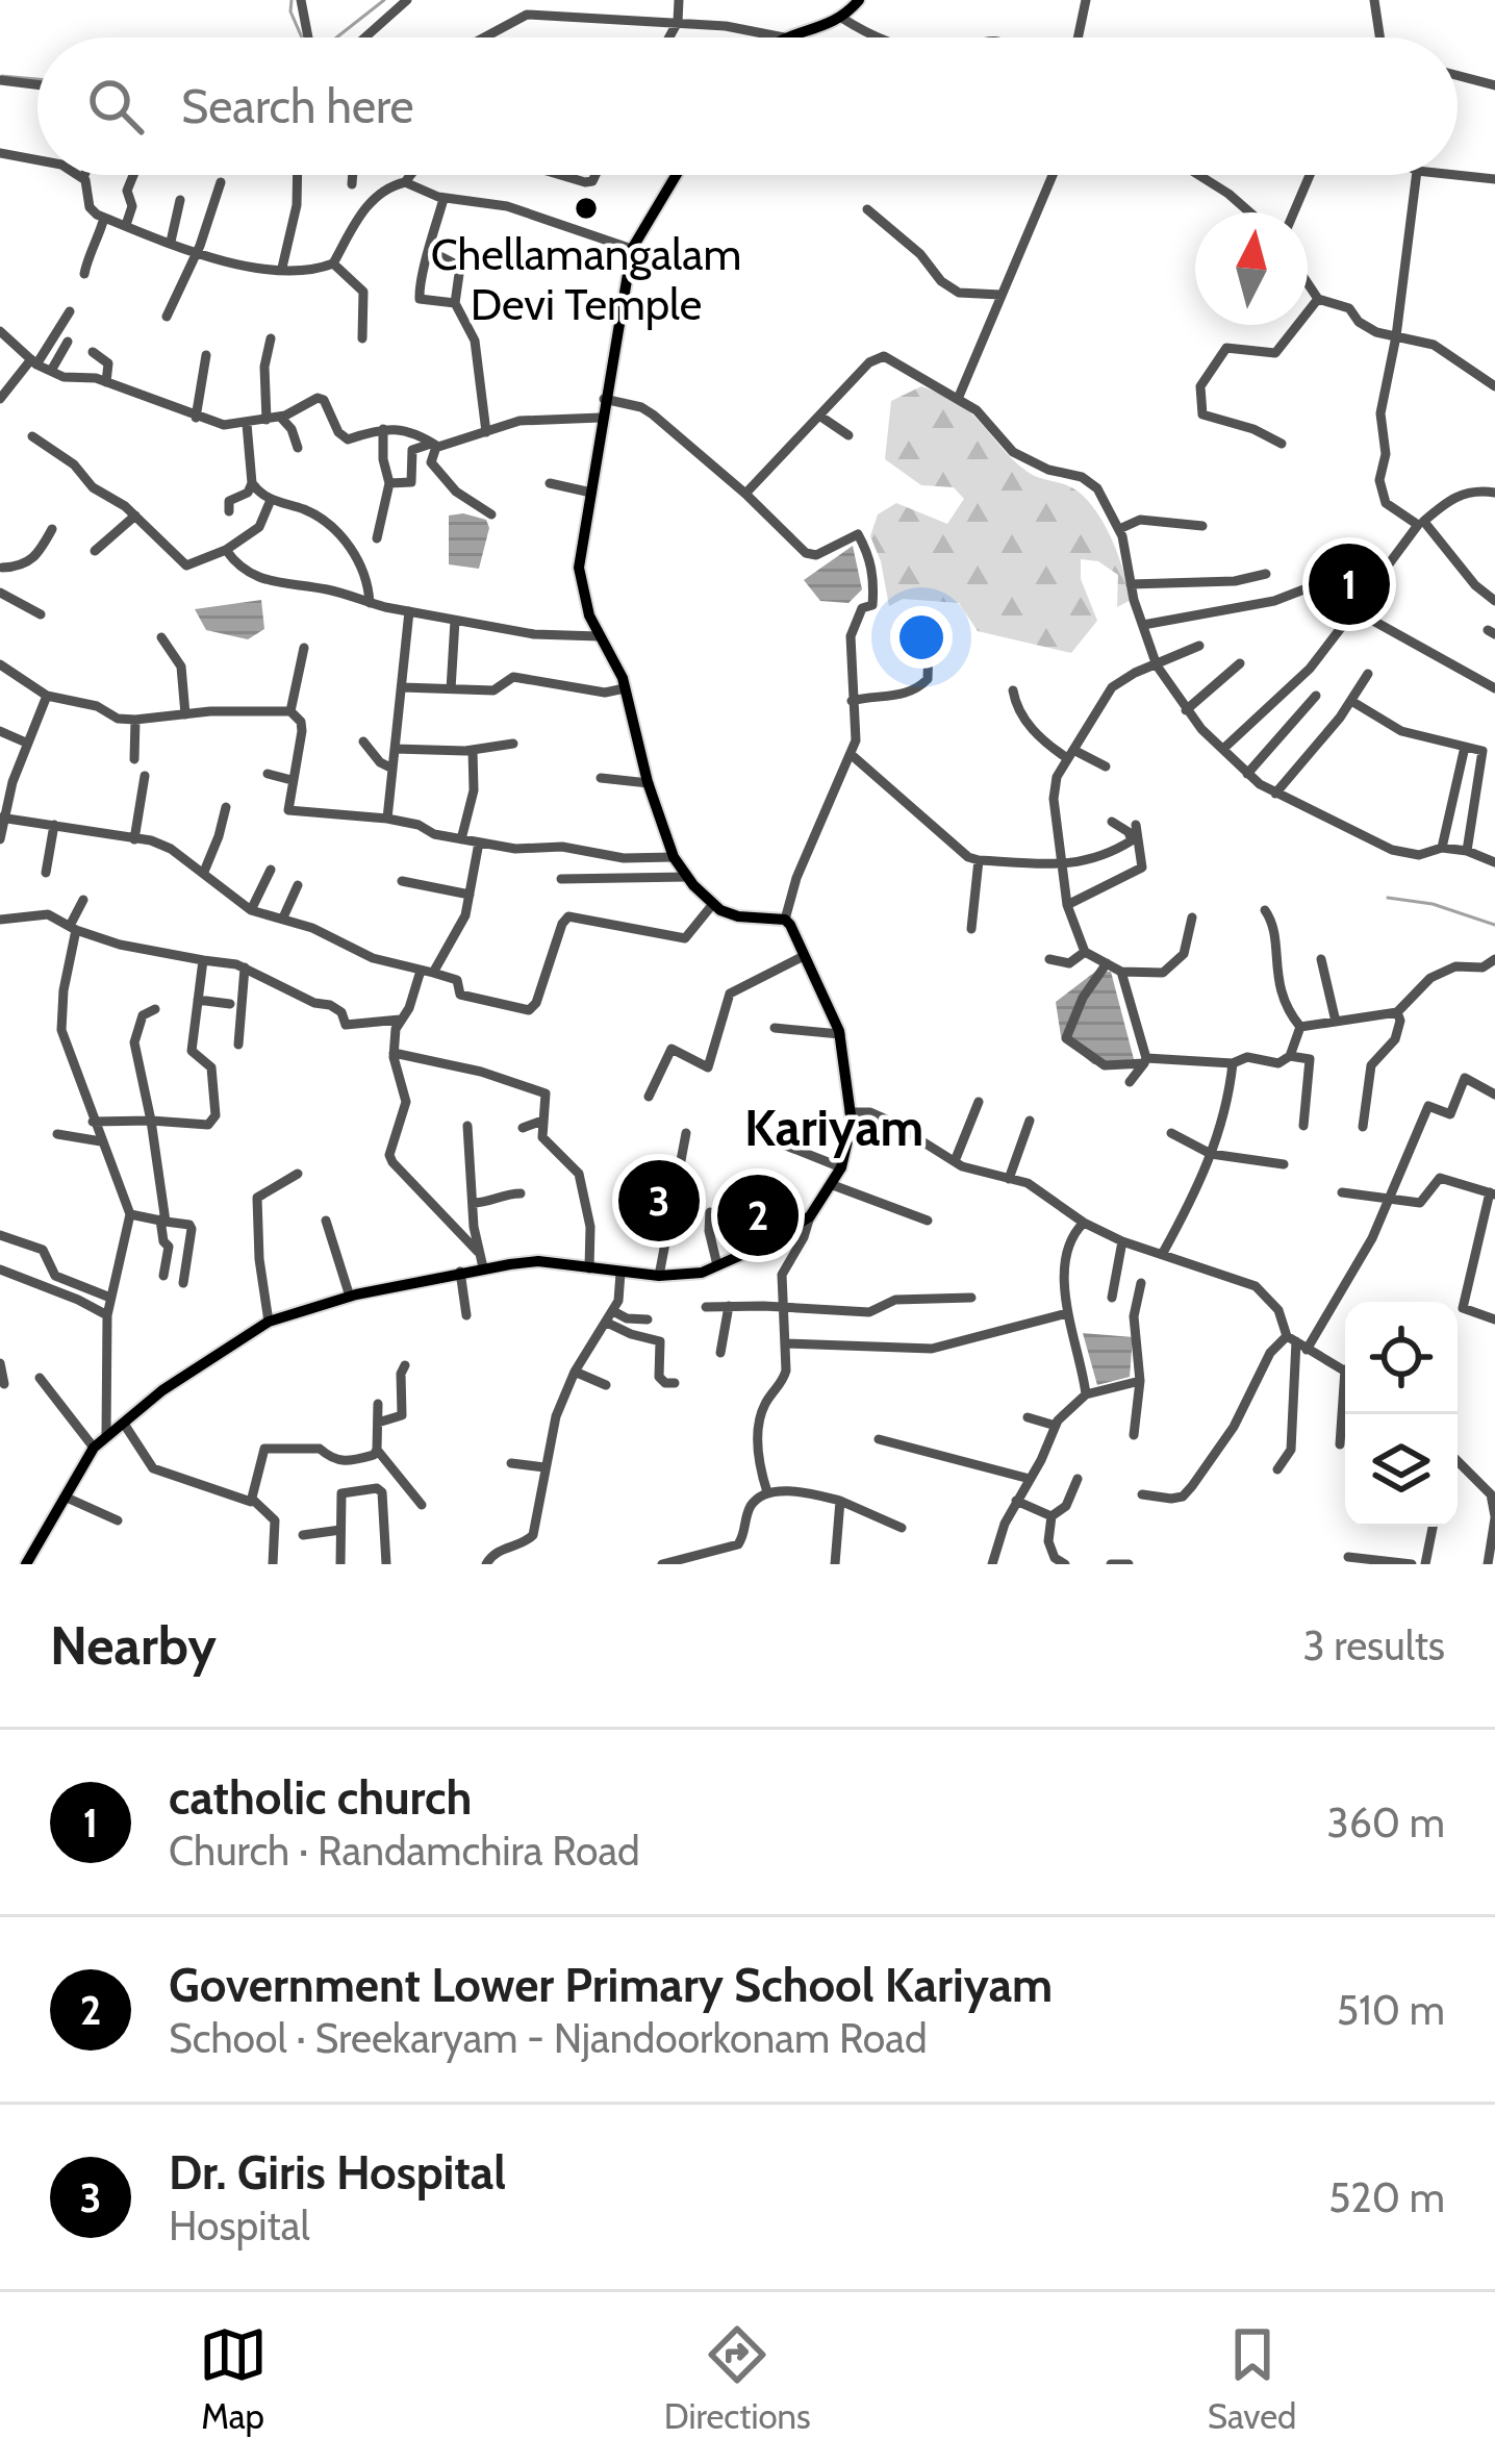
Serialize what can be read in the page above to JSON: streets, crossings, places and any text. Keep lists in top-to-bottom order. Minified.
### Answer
{"districts":["Kariyam"],"places":["Chellamangalam Devi Temple"],"north":"top","page":{"search":"Search here","pins":["1","3","2"],"heading":["Nearby","3 results"],"list":[{"mark":"1","name":"catholic church","note":"Church · Randamchira Road","value":"360 m"},{"mark":"2","name":"Government Lower Primary School Kariyam","note":"School · Sreekaryam - Njandoorkonam Road","value":"510 m"},{"mark":"3","name":"Dr. Giris Hospital","note":"Hospital","value":"520 m"}],"nav":["Map","Directions","Saved"]}}
